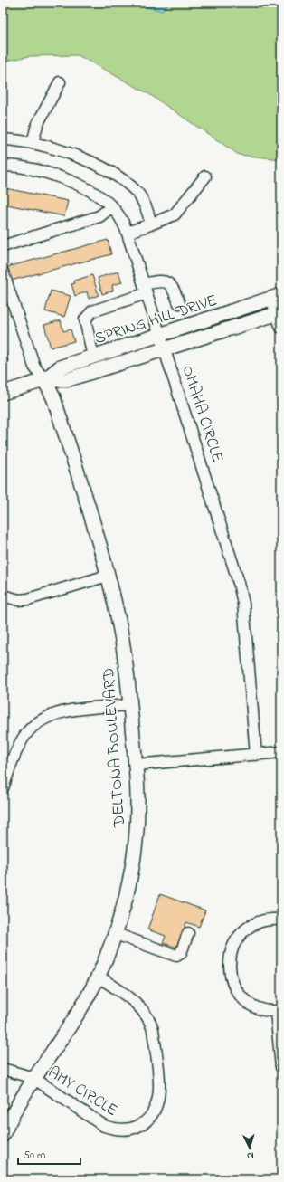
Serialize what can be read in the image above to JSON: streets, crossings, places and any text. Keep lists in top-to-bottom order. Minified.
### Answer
{"streets":{"main road":["SPRING HILL DRIVE","DELTONA BOULEVARD"],"street":["OMAHA CIRCLE","AMY CIRCLE"]},"crossings":[["SPRING HILL DRIVE","OMAHA CIRCLE"],["SPRING HILL DRIVE","DELTONA BOULEVARD"],["DELTONA BOULEVARD","AMY CIRCLE"]],"scale_bar":"50 m","north":"bottom"}
